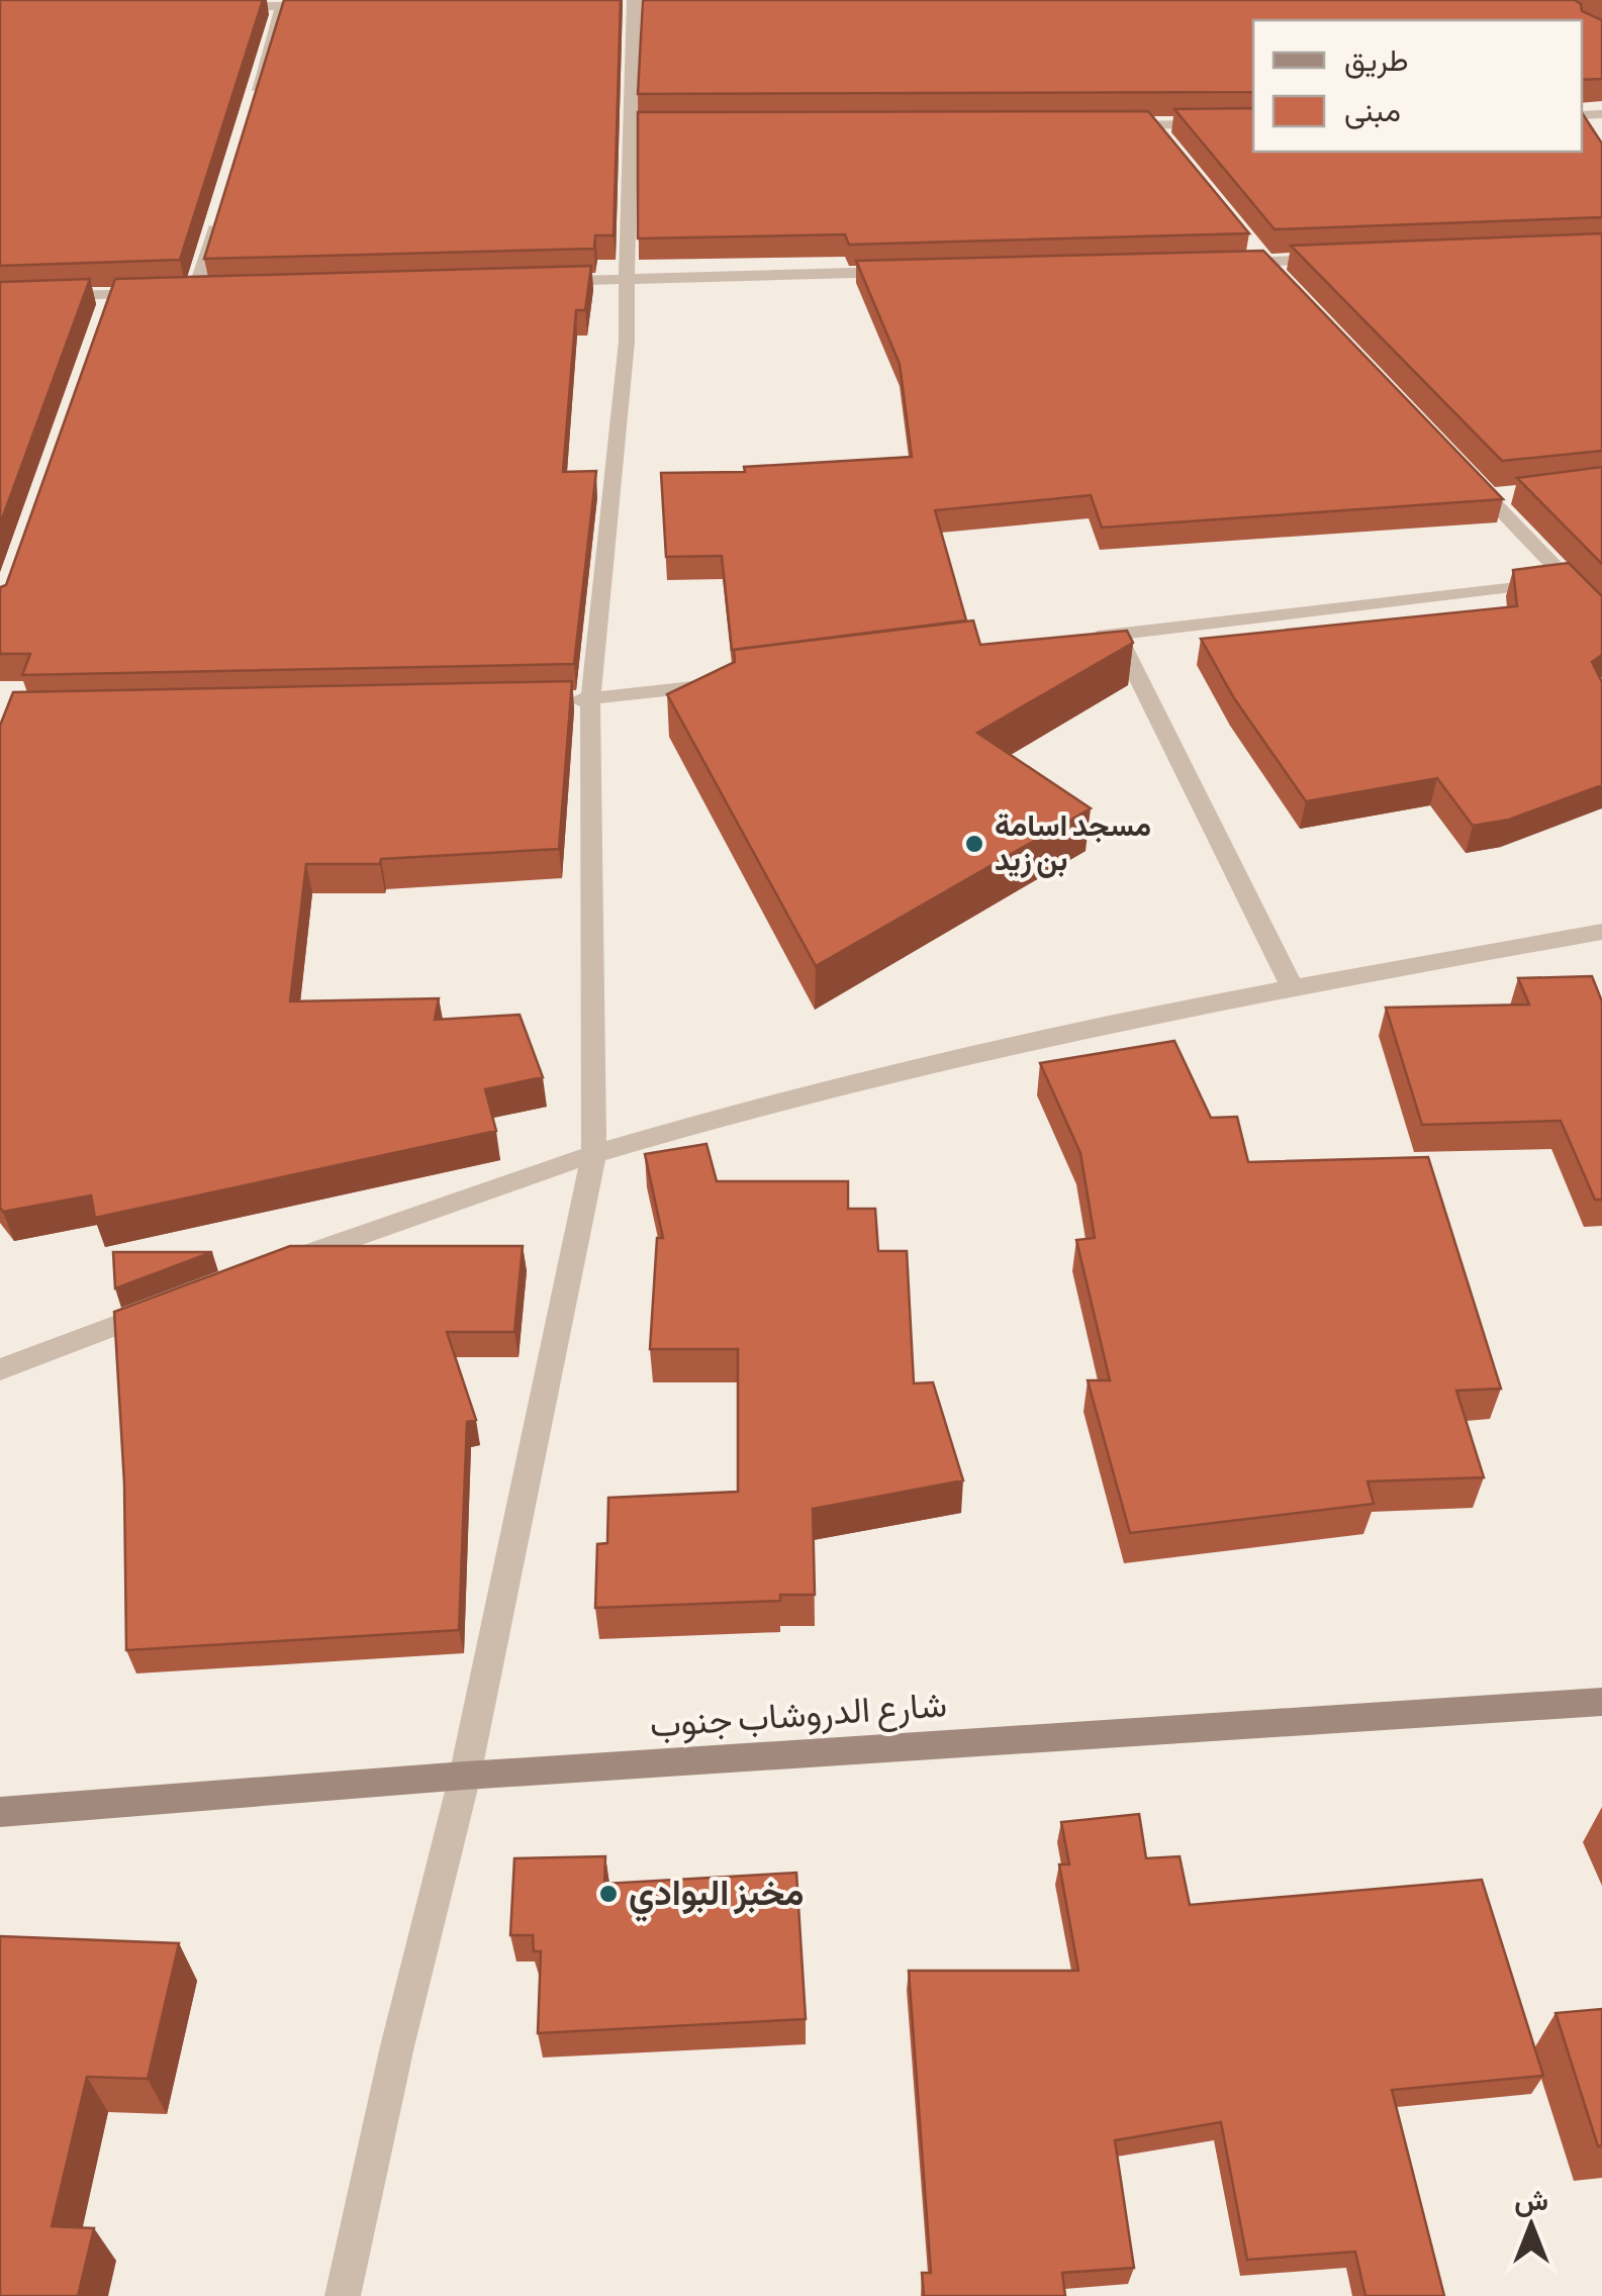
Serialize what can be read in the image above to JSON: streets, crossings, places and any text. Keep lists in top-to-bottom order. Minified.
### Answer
{"streets":{"street":["شارع الدروشاب جنوب"]},"places":["مسجد اسامة بن زيد","مخبز البوادي"],"legend":["طريق","مبنى"],"north":"top"}
